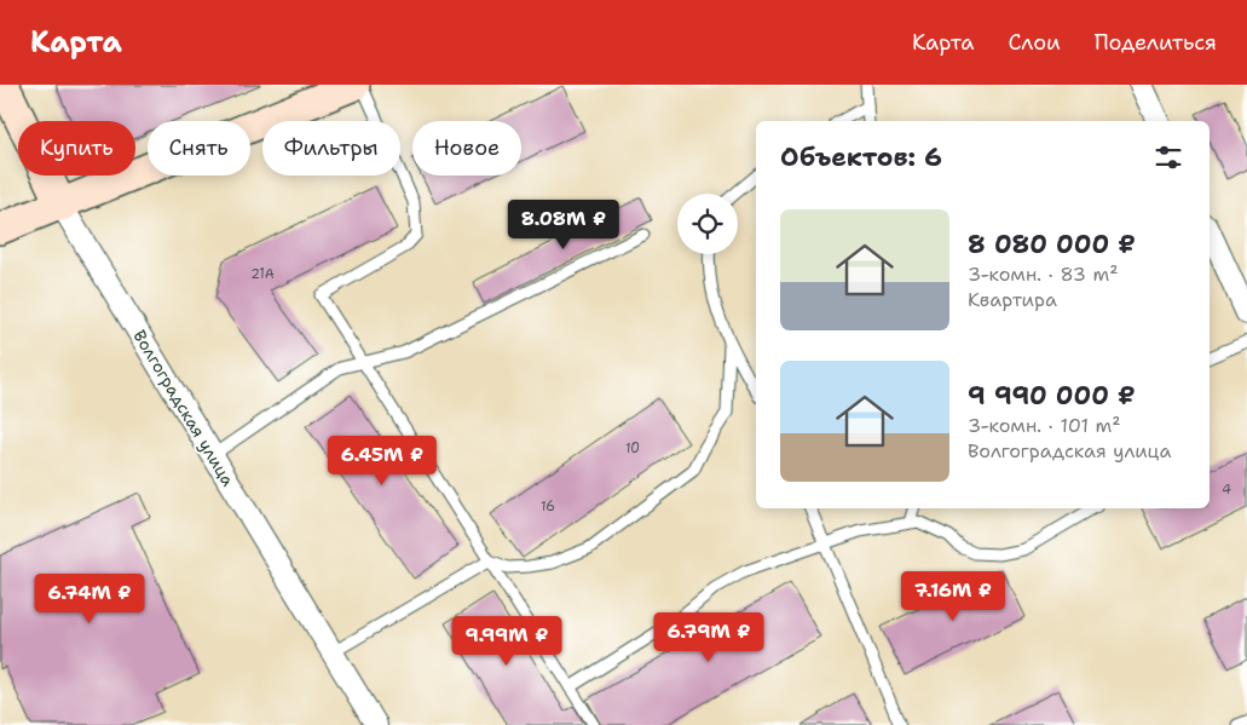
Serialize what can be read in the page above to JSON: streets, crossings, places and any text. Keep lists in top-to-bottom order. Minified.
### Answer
{"streets":{"street":["Волгоградская улица"]},"house_numbers":["21А","10","4","16"],"page":{"header":"Карта","nav":["Карта","Слои","Поделиться"],"chip":["Купить","Снять","Фильтры","Новое"],"heading":"Объектов: 6","list":[{"name":"8 080 000 ₽","note":"3-комн. · 83 m² · Квартира"},{"name":"9 990 000 ₽","note":"3-комн. · 101 m² · Волгоградская улица"}],"price":["8.08M ₽","6.45M ₽","7.16M ₽","6.74M ₽","6.79M ₽","9.99M ₽"]}}
